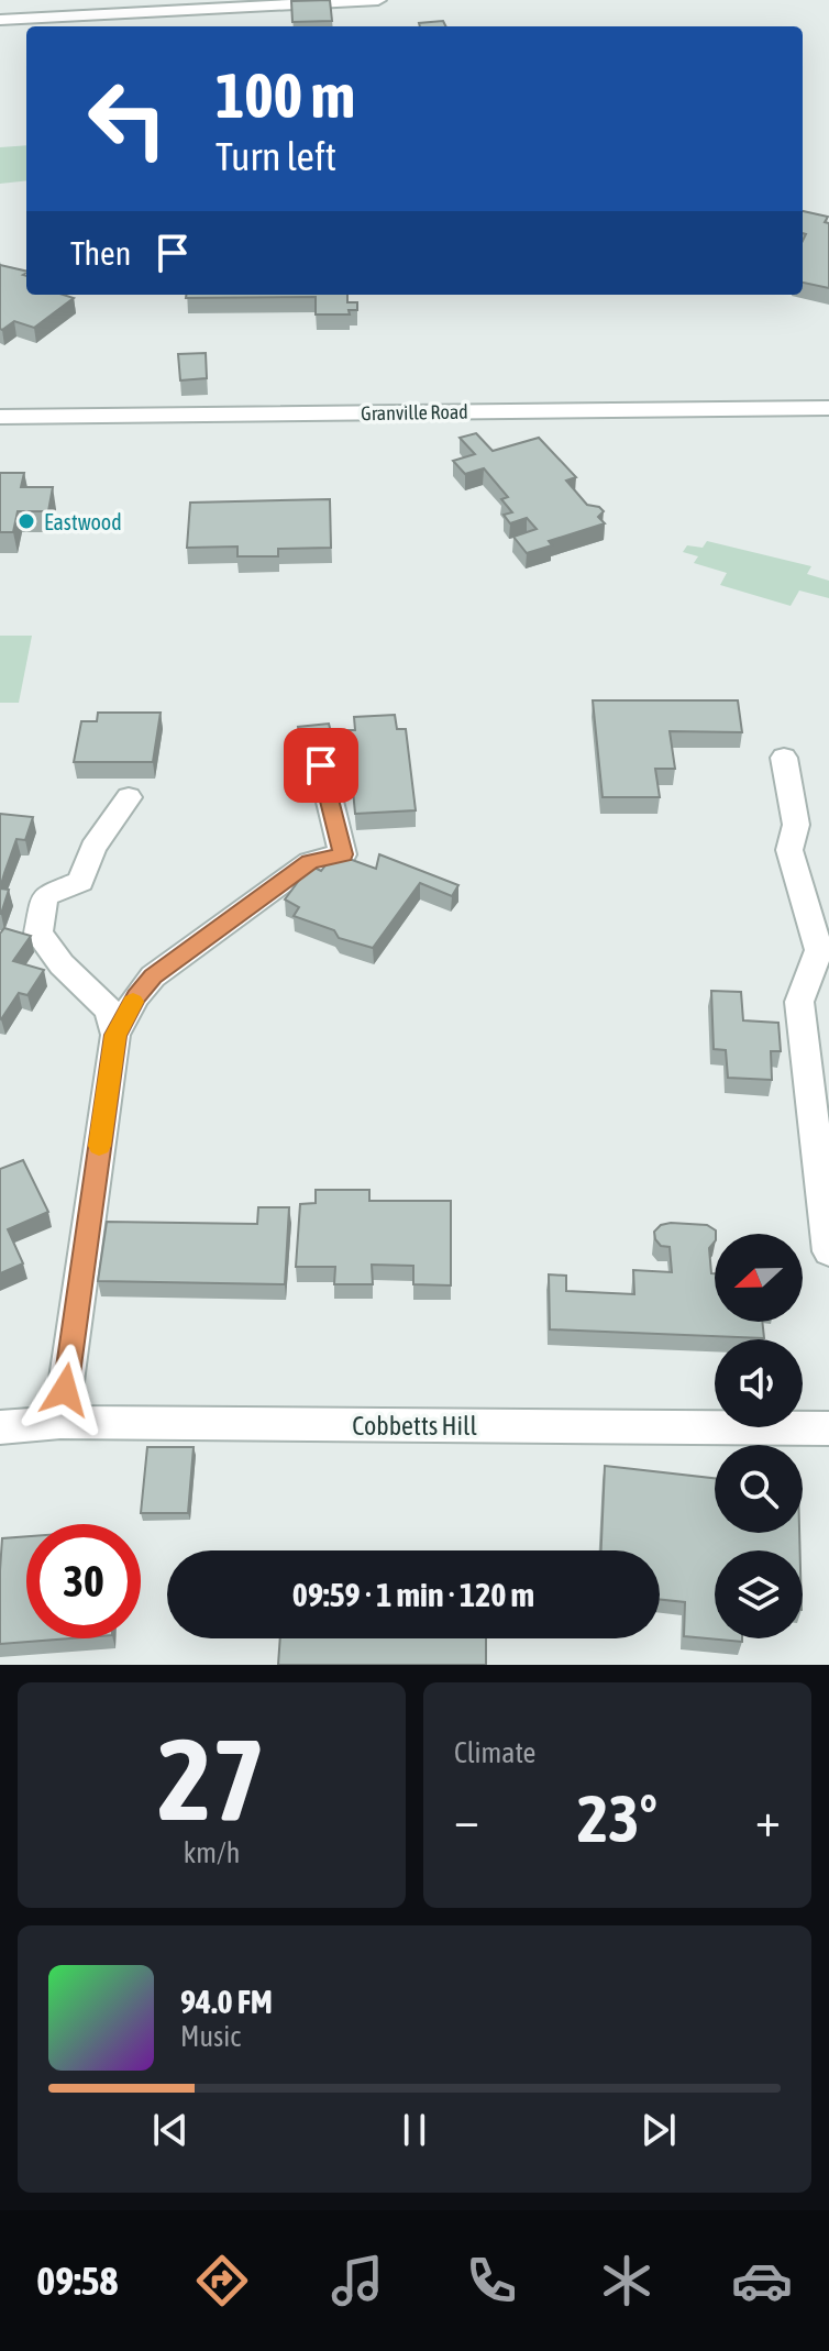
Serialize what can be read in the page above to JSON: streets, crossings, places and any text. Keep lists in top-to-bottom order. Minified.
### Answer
{"streets":{"street":["Granville Road","Cobbetts Hill"]},"places":["Eastwood"],"north":"left","page":{"turn":["100 m","Turn left"],"then":"Then","limit":"30","trip":"09:59 · 1 min · 120 m","tile":[["27","km/h"],"Climate"],"heat":["−","23°","+"],"song":["94.0 FM","Music"],"tabs":"09:58"}}
